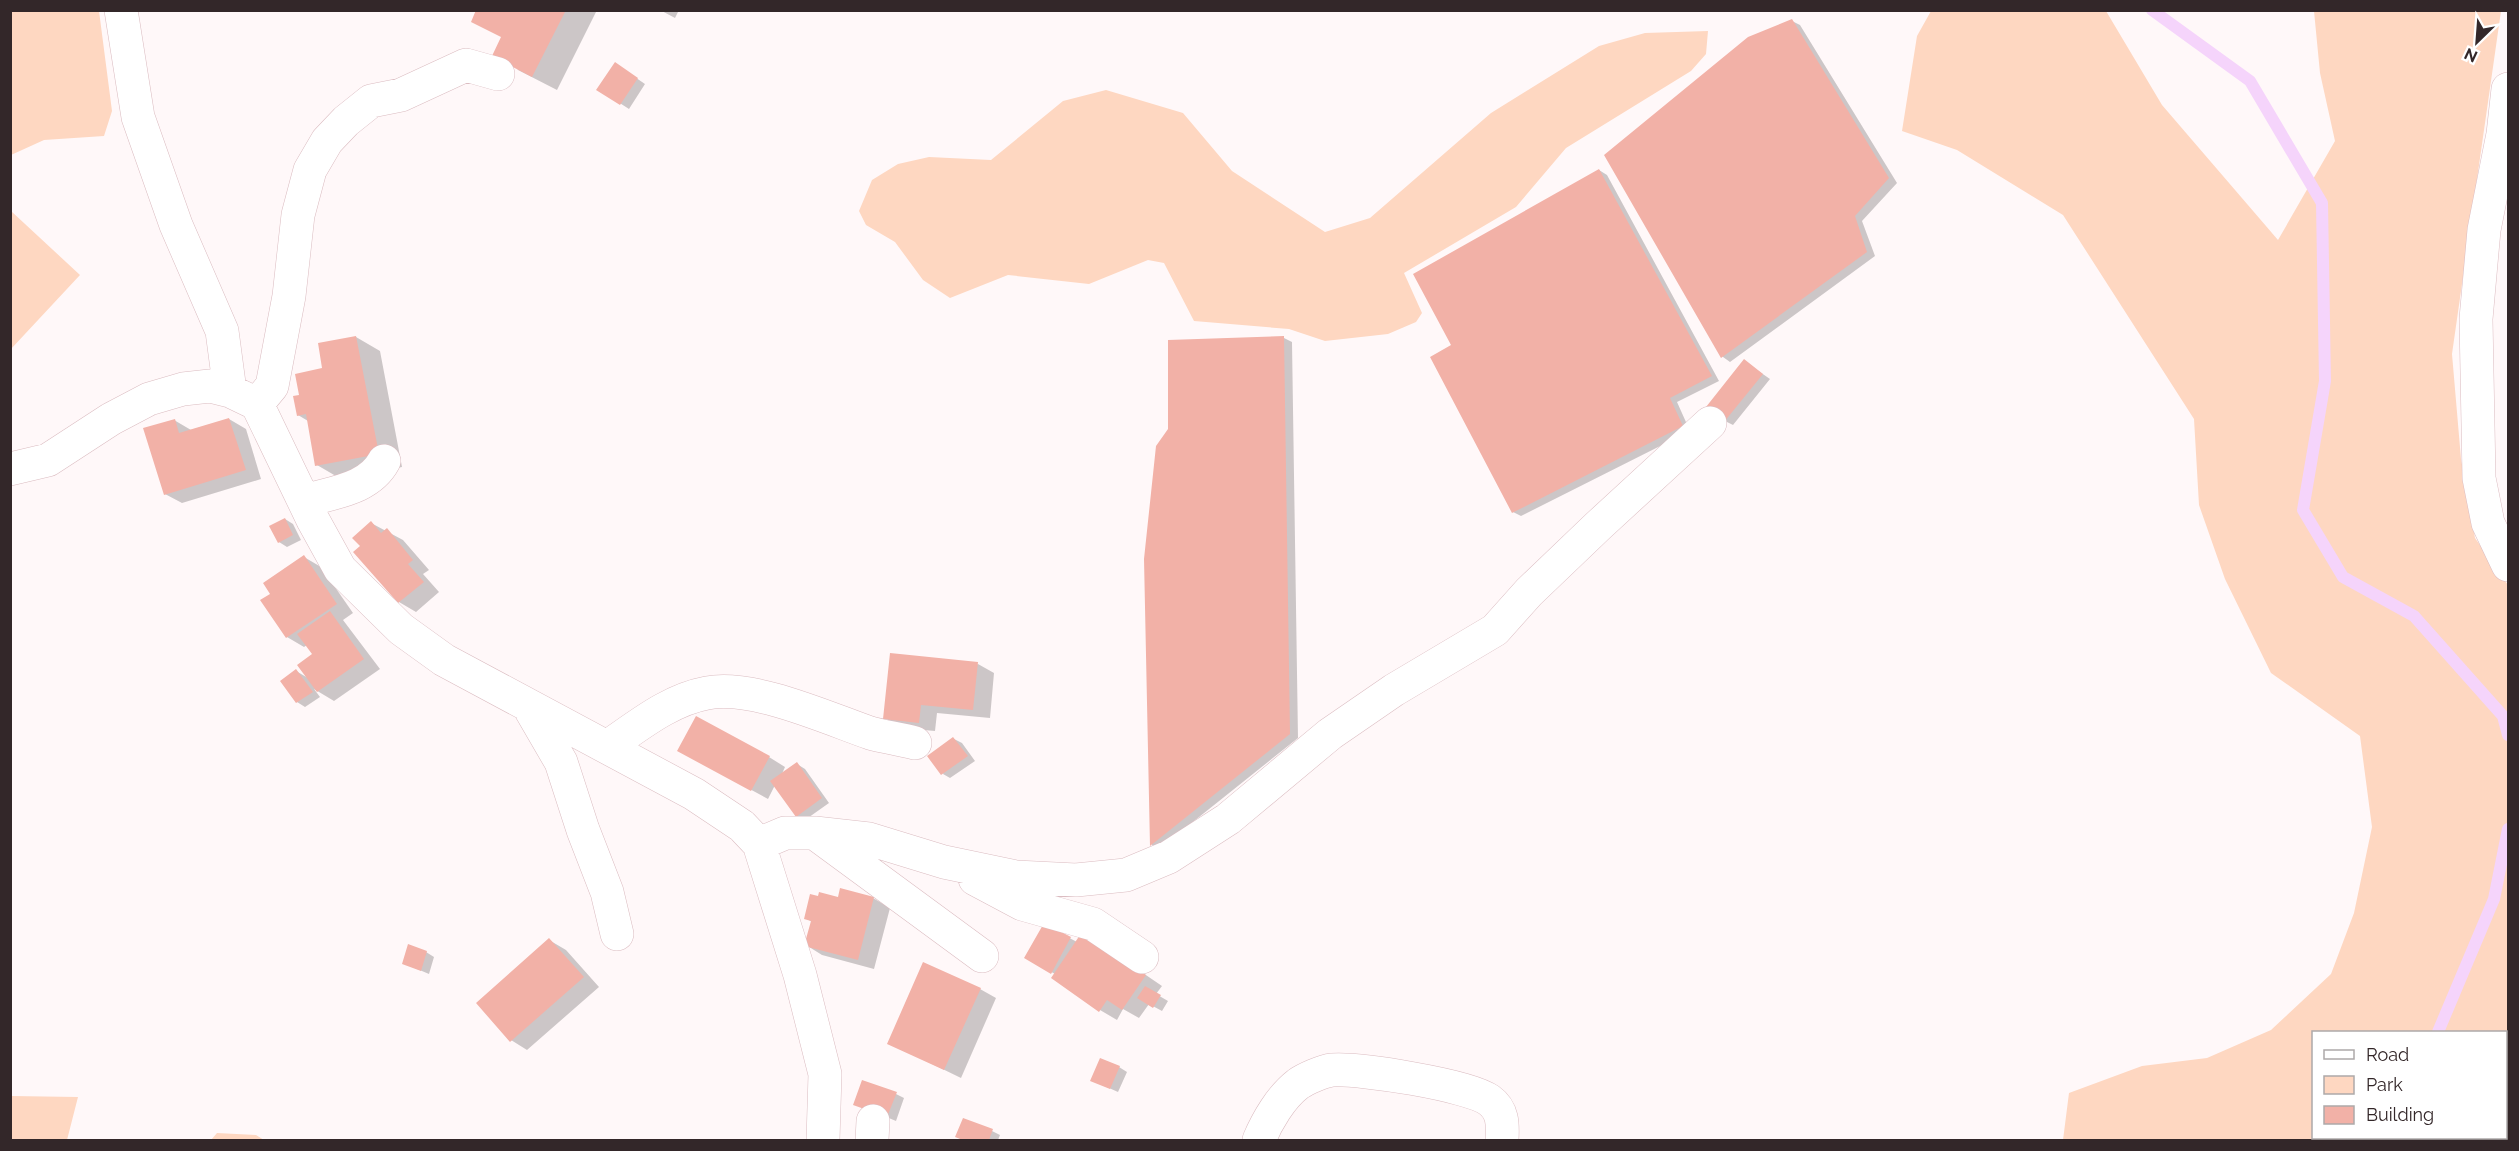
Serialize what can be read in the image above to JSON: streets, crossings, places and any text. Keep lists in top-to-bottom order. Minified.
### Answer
{"legend":["Road","Park","Building"],"north":"bottom left"}
